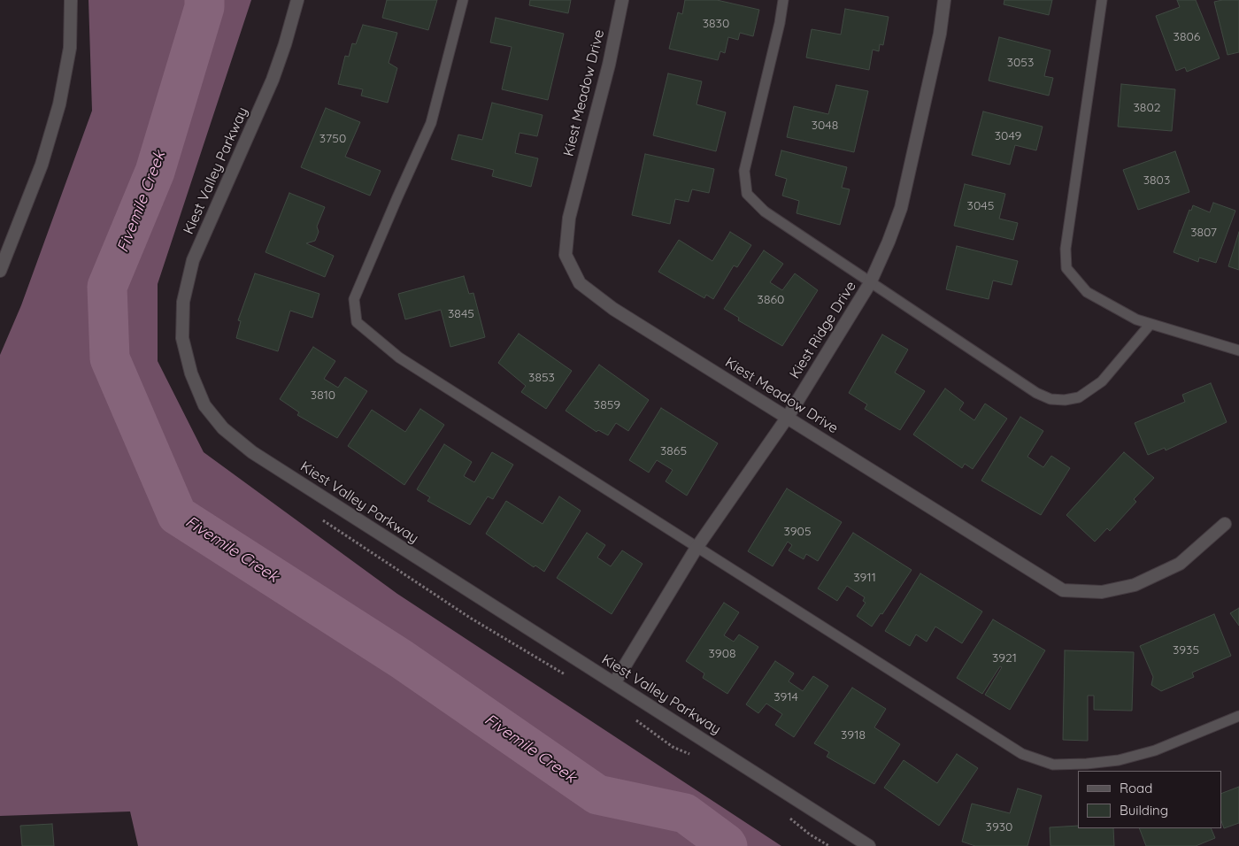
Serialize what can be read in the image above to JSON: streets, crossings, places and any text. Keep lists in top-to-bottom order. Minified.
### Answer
{"streets":{"street":["Kiest Meadow Drive","Kiest Valley Parkway","Kiest Ridge Drive"]},"crossings":[["Kiest Meadow Drive","Kiest Ridge Drive"],["Kiest Valley Parkway","Kiest Ridge Drive"]],"water":["Fivemile Creek"],"house_numbers":["3830","3806","3053","3802","3048","3049","3750","3803","3045","3807","3860","3845","3853","3810","3859","3865","3905","3911","3935","3908","3921","3914","3918","3930"],"legend":["Road","Building"]}
